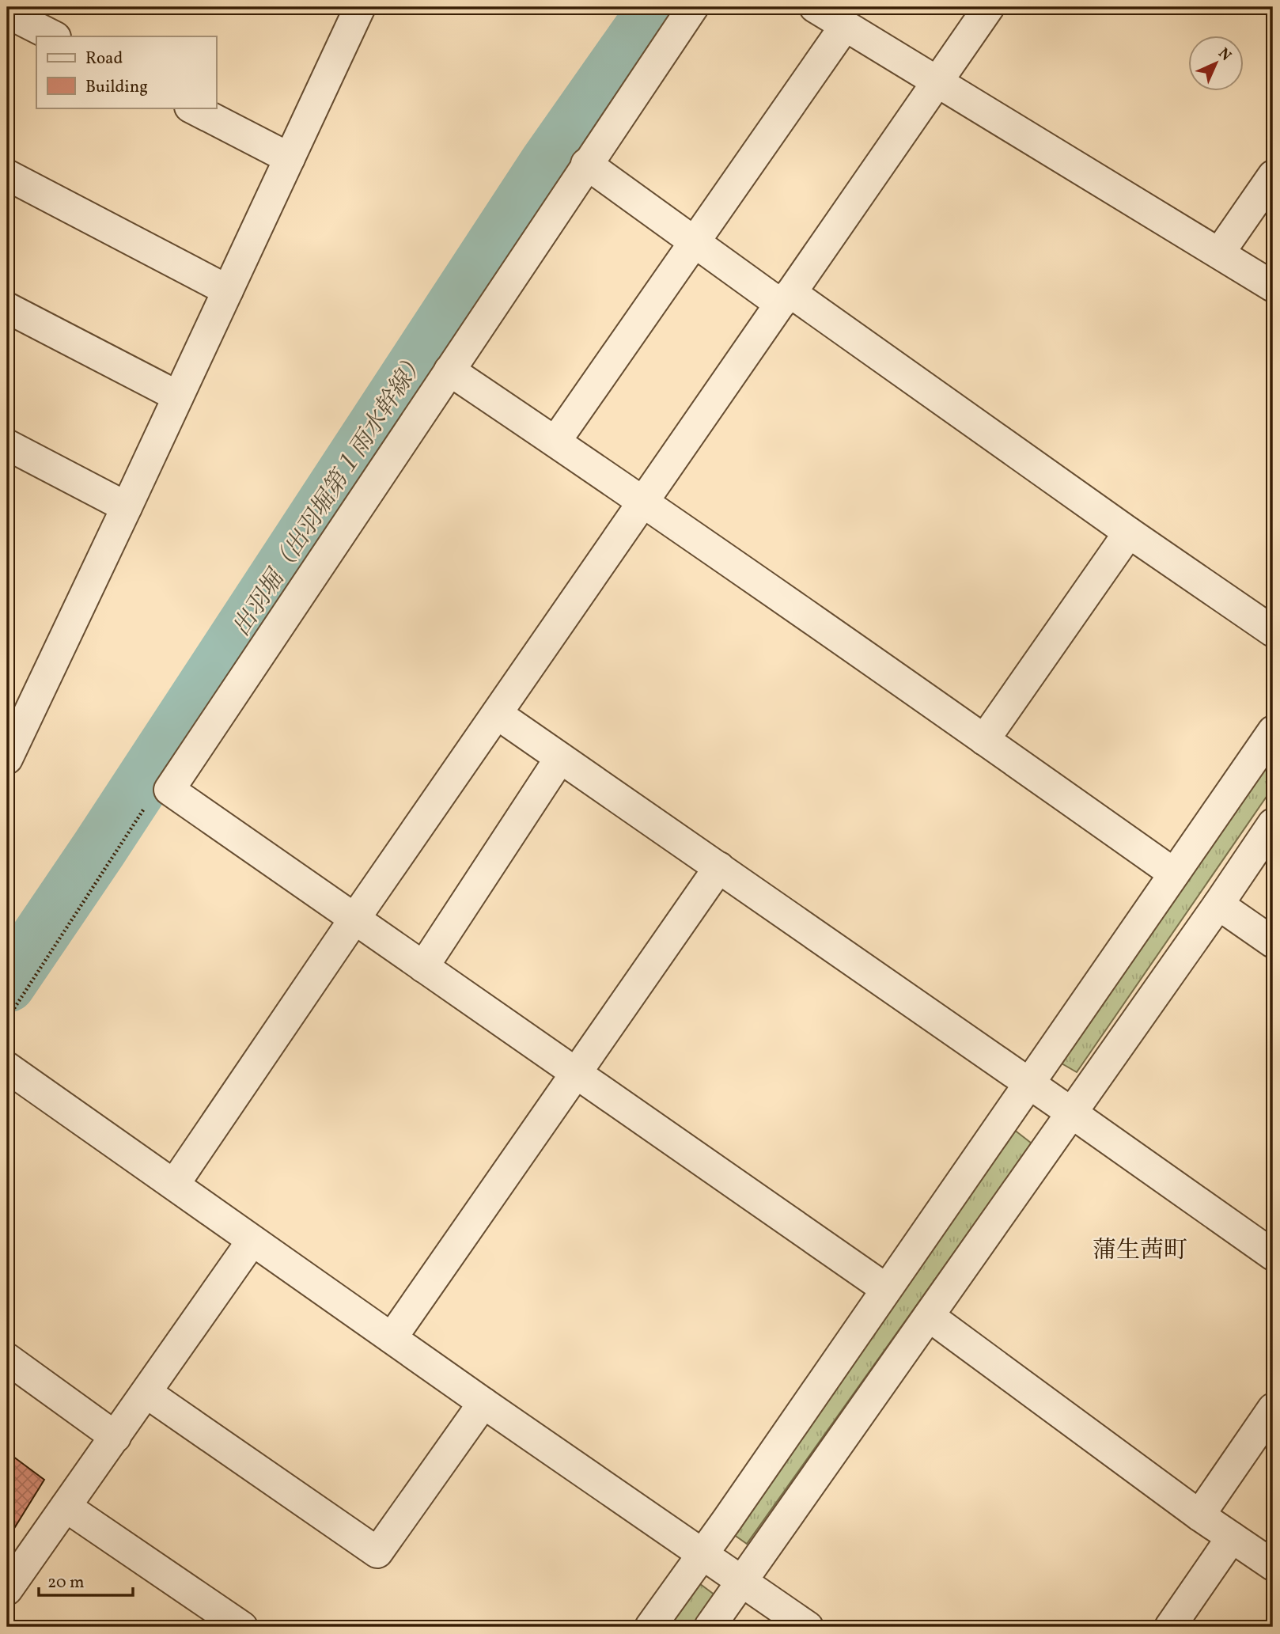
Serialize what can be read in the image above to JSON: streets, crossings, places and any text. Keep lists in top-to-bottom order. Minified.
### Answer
{"districts":["蒲生茜町"],"water":["出羽堀（出羽堀第１雨水幹線）"],"legend":["Road","Building"],"scale_bar":"20 m","north":"top right"}
